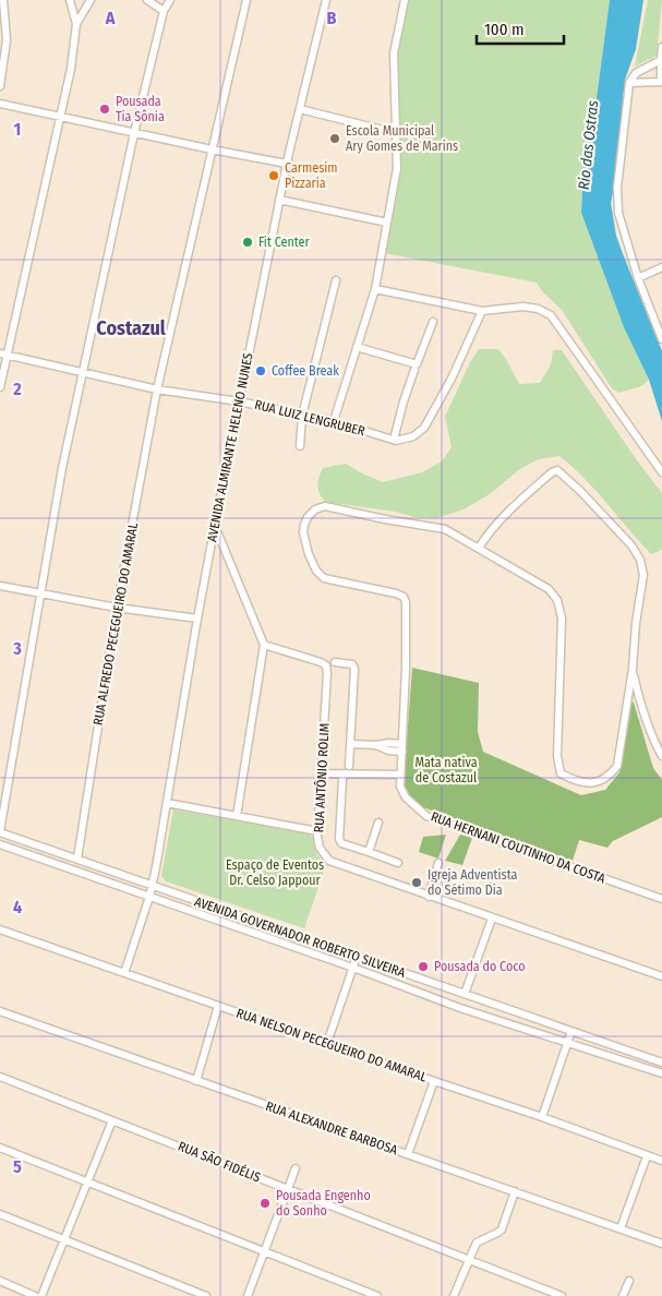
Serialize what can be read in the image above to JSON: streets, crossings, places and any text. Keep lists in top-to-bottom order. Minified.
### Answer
{"streets":{"street":["RUA LUIZ LENGRUBER","AVENIDA ALMIRANTE HELENO NUNES","RUA ALFREDO PECEGUEIRO DO AMARAL","RUA ANTÔNIO ROLIM","RUA HERNANI COUTINHO DA COSTA","AVENIDA GOVERNADOR ROBERTO SILVEIRA","RUA NELSON PECEGUEIRO DO AMARAL","RUA ALEXANDRE BARBOSA","RUA SÃO FIDÉLIS"]},"crossings":[["RUA LUIZ LENGRUBER","AVENIDA ALMIRANTE HELENO NUNES"],["RUA LUIZ LENGRUBER","RUA ALFREDO PECEGUEIRO DO AMARAL"],["AVENIDA ALMIRANTE HELENO NUNES","AVENIDA GOVERNADOR ROBERTO SILVEIRA"],["AVENIDA ALMIRANTE HELENO NUNES","RUA NELSON PECEGUEIRO DO AMARAL"],["RUA ALFREDO PECEGUEIRO DO AMARAL","AVENIDA GOVERNADOR ROBERTO SILVEIRA"]],"districts":["Costazul"],"water":["Rio das Ostras"],"parks":["Mata nativa de Costazul","Espaço de Eventos Dr. Celso Jappour"],"places":["Pousada Tia Sônia","Escola Municipal Ary Gomes de Marins","Carmesim Pizzaria","Fit Center","Coffee Break","Igreja Adventista do Sétimo Dia","Pousada do Coco","Pousada Engenho do Sonho"],"scale_bar":"100 m","grid":{"columns":["A","B"],"rows":["1","2","3","4","5"]}}
